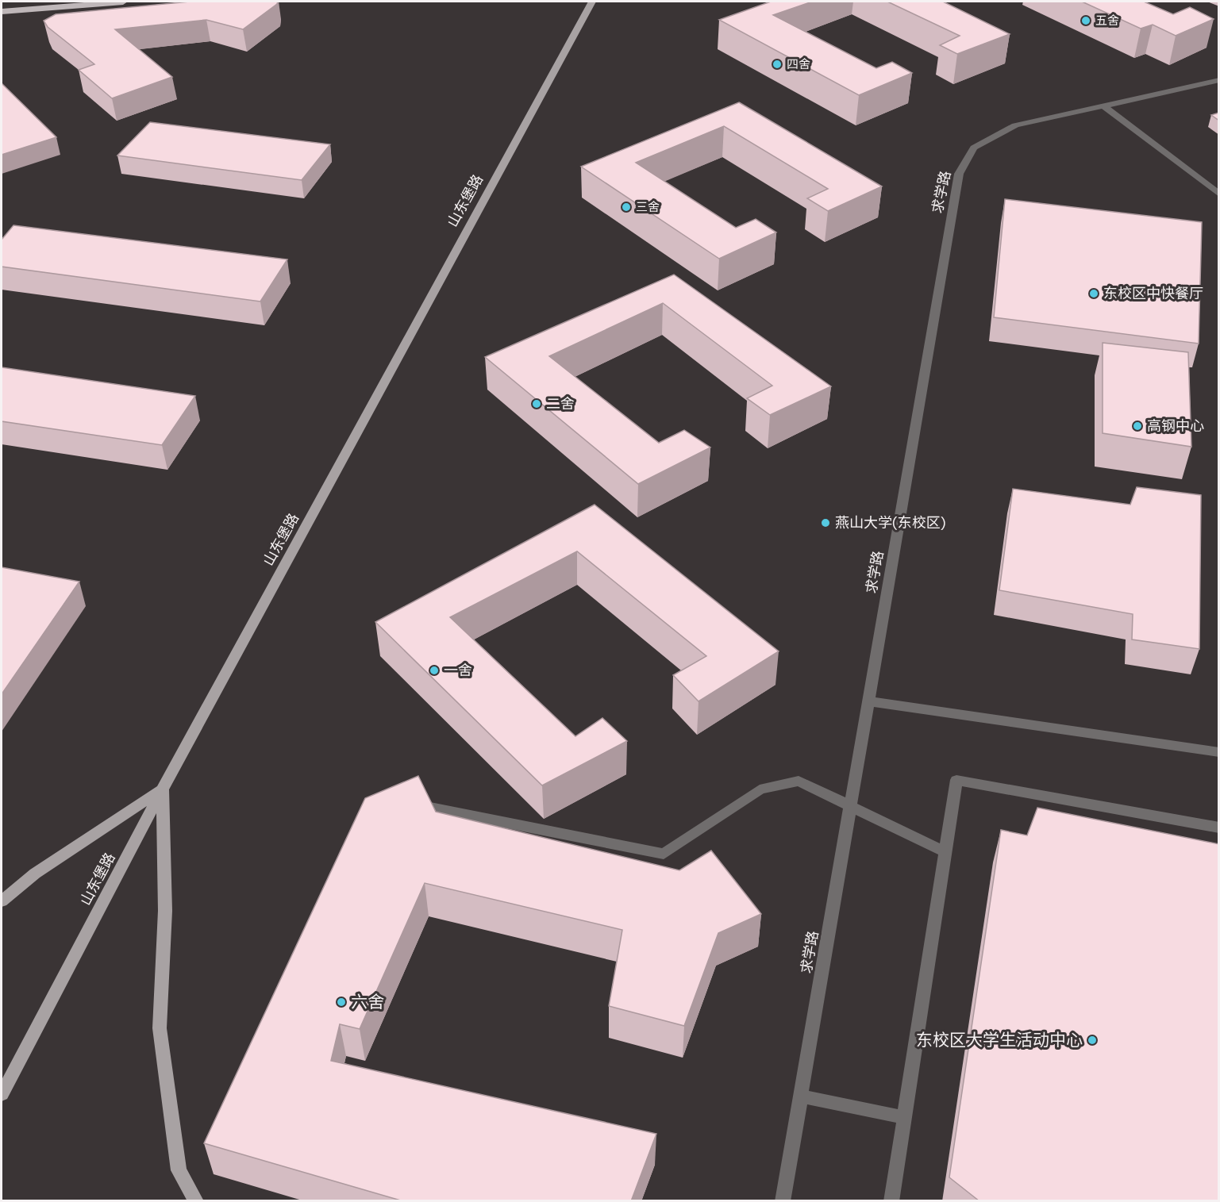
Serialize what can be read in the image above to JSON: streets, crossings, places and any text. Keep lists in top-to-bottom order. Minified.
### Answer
{"streets":{"main road":["山东堡路"],"street":["求学路"]},"places":["五舍","四舍","三舍","东校区中快餐厅","二舍","高钢中心","燕山大学(东校区)","一舍","六舍","东校区大学生活动中心"]}
